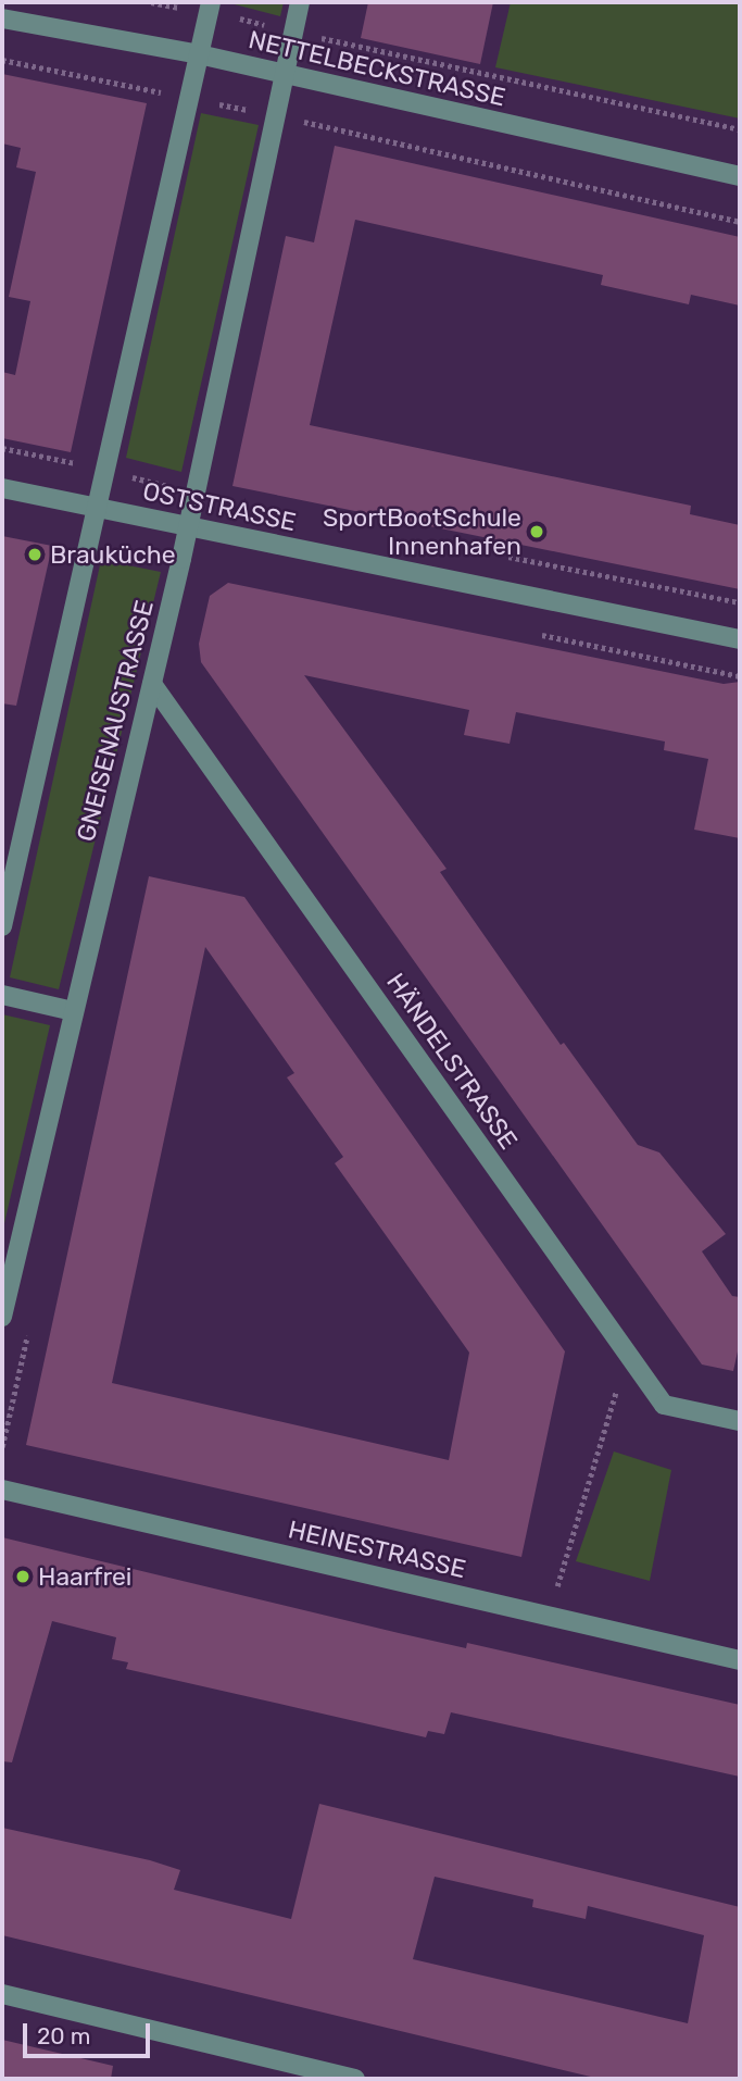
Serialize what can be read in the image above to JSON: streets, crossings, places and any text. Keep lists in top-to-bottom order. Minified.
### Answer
{"streets":{"street":["NETTELBECKSTRASSE","OSTSTRASSE","GNEISENAUSTRASSE","HÄNDELSTRASSE","HEINESTRASSE"]},"crossings":[["NETTELBECKSTRASSE","GNEISENAUSTRASSE"],["OSTSTRASSE","GNEISENAUSTRASSE"],["GNEISENAUSTRASSE","HÄNDELSTRASSE"]],"places":["SportBootSchule Innenhafen","Brauküche","Haarfrei"],"scale_bar":"20 m"}
